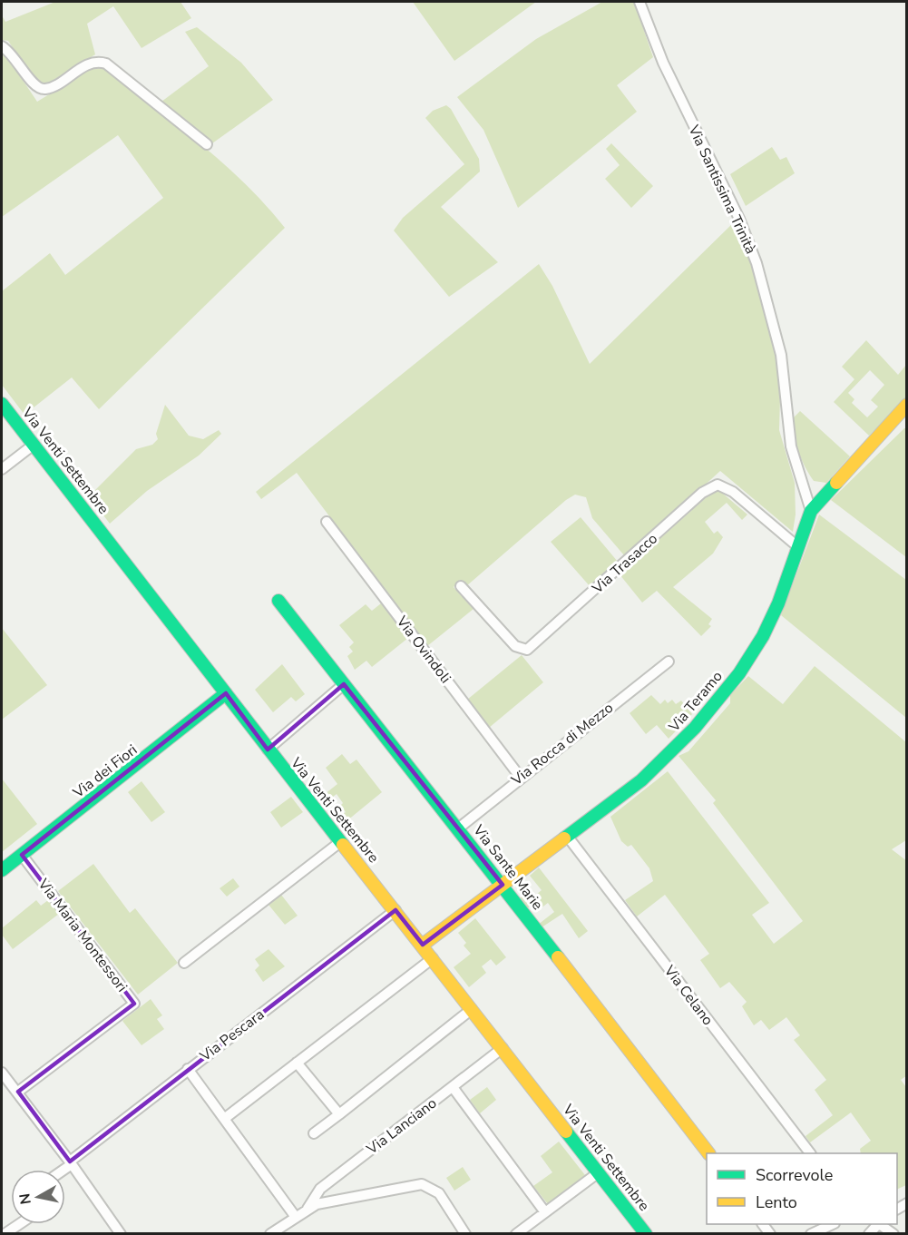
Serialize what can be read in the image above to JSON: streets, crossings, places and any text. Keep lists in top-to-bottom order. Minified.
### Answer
{"streets":{"street":["Via Santissima Trinità","Via Venti Settembre","Via Trasacco","Via Ovindoli","Via Teramo","Via Rocca di Mezzo","Via dei Fiori","Via Sante Marie","Via Maria Montessori","Via Celano","Via Pescara","Via Lanciano"]},"crossings":[["Via Santissima Trinità","Via Teramo"],["Via Venti Settembre","Via Teramo"],["Via Venti Settembre","Via dei Fiori"],["Via Venti Settembre","Via Pescara"],["Via Venti Settembre","Via Lanciano"],["Via Trasacco","Via Teramo"],["Via Ovindoli","Via Rocca di Mezzo"],["Via Teramo","Via Sante Marie"],["Via Teramo","Via Celano"],["Via Rocca di Mezzo","Via Sante Marie"],["Via dei Fiori","Via Maria Montessori"]],"legend":["Scorrevole","Lento"],"north":"left"}
